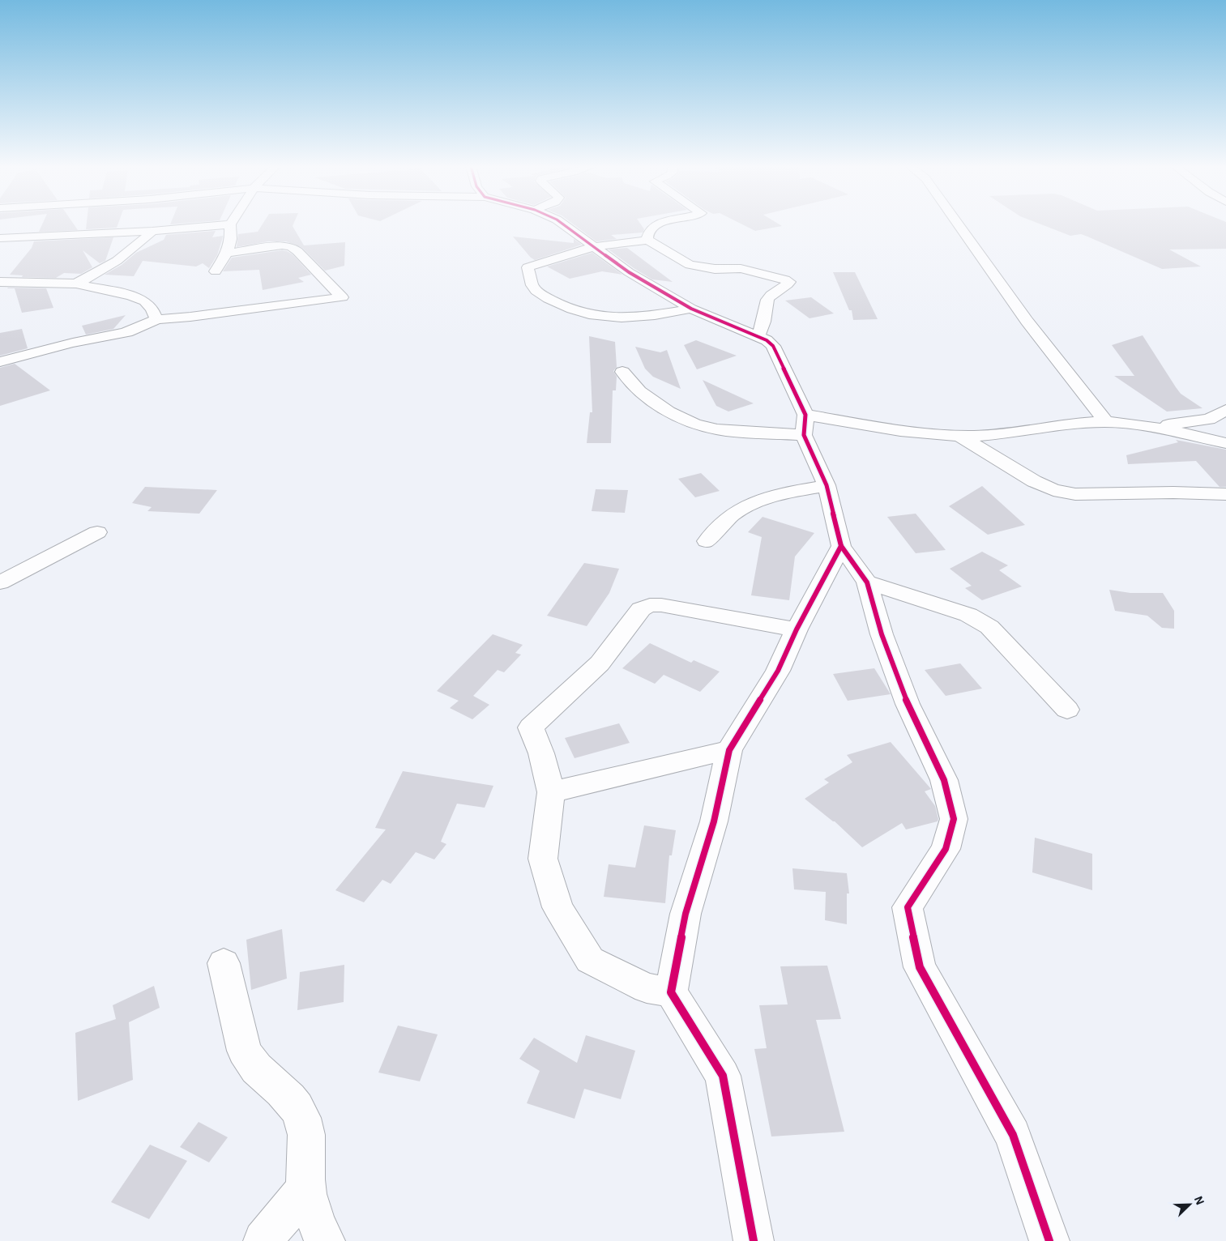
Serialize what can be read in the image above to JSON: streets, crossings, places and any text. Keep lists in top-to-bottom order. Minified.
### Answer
{"north":"top right"}
